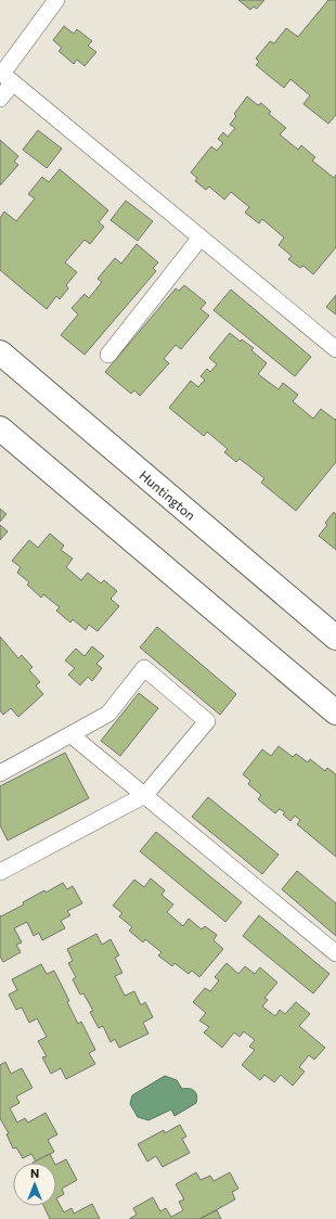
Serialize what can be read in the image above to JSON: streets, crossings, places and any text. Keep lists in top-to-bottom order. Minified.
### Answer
{"streets":{"street":["Huntington"]},"north":"top"}
